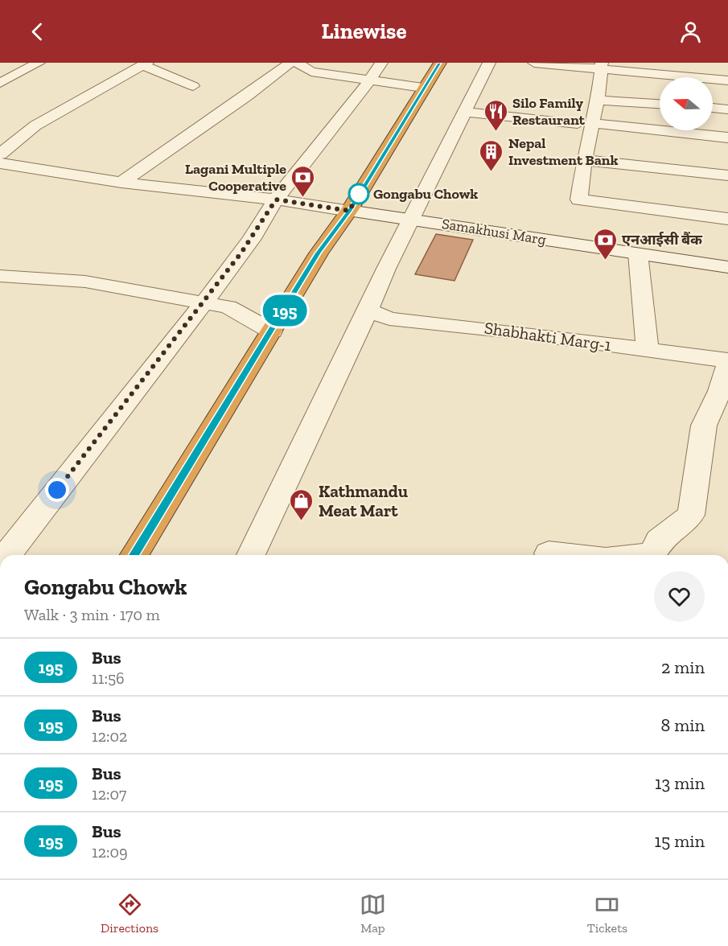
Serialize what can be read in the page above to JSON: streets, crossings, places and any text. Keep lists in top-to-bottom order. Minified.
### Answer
{"streets":{"street":["Samakhusi Marg","Shabhakti Marg-1"]},"places":{"restaurant":["Silo Family Restaurant"],"building":["Nepal Investment Bank"],"other":["Gongabu Chowk"],"bank":["Lagani Multiple Cooperative","एनआईसी बैंक"],"shop":["Kathmandu Meat Mart"]},"lines":["bus line 195"],"north":"left","page":{"header":"Linewise","on_map":"195","heading":["Gongabu Chowk","Walk · 3 min · 170 m"],"list":[{"mark":"195","name":"Bus","note":"11:56","value":"2 min"},{"mark":"195","name":"Bus","note":"12:02","value":"8 min"},{"mark":"195","name":"Bus","note":"12:07","value":"13 min"},{"mark":"195","name":"Bus","note":"12:09","value":"15 min"}],"tabs":["Directions","Map","Tickets"]}}
